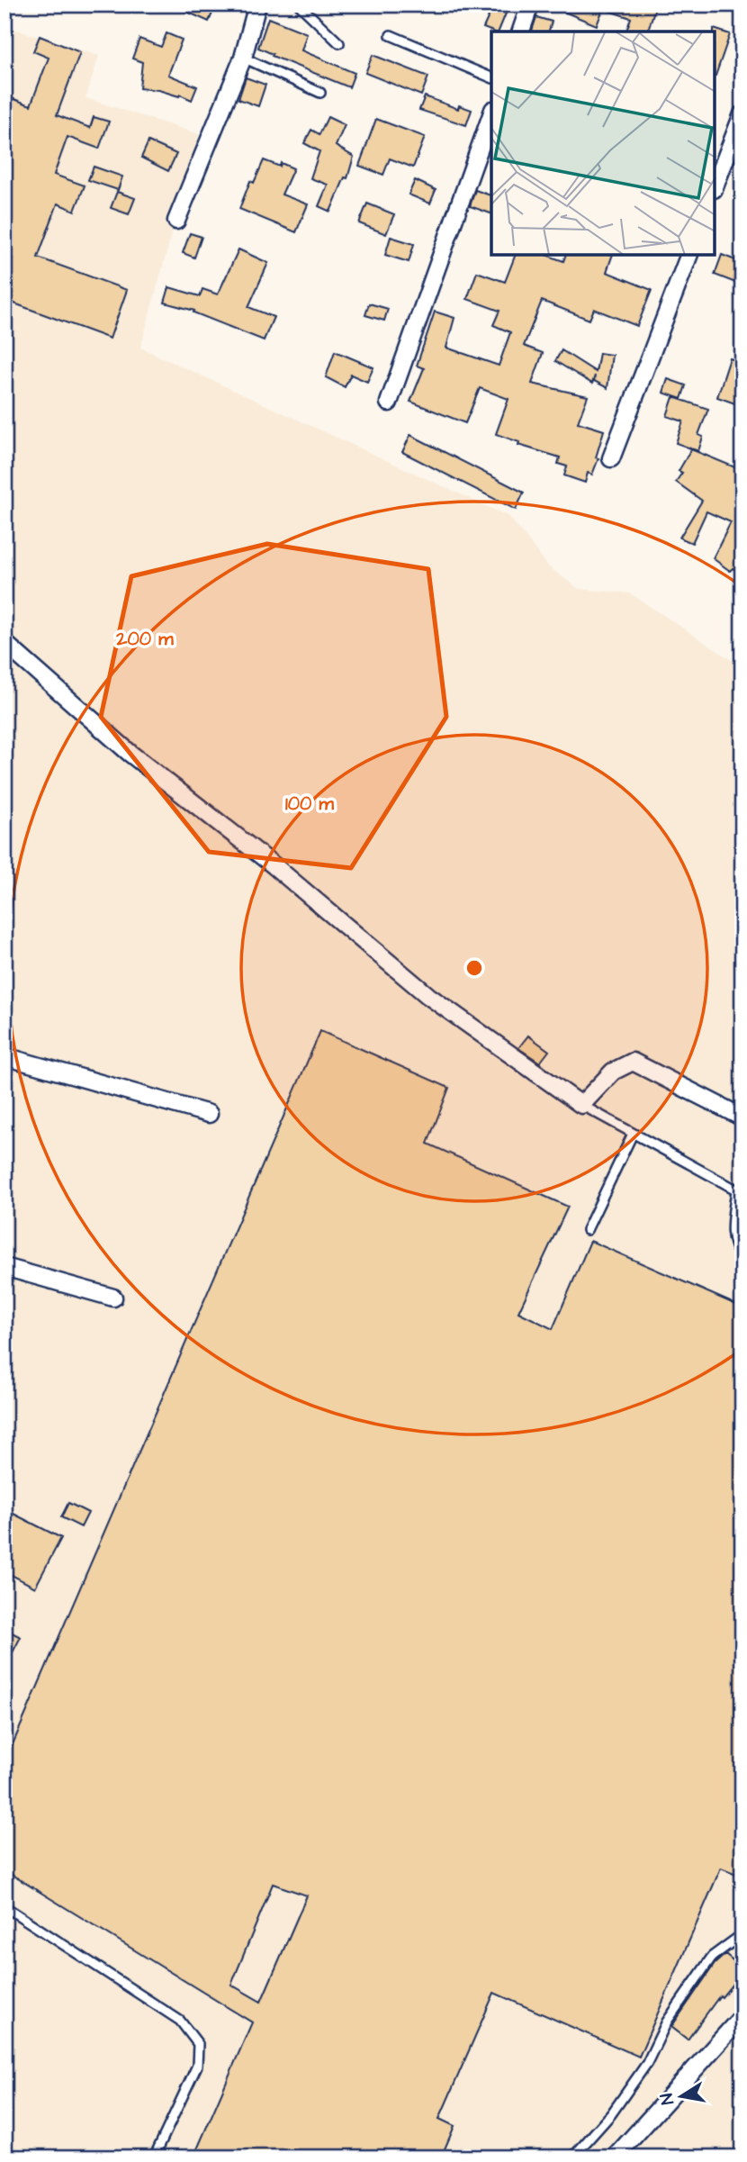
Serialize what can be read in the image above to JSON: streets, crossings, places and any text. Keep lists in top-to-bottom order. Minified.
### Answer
{"north":"left","rings":["200 m","100 m"]}
